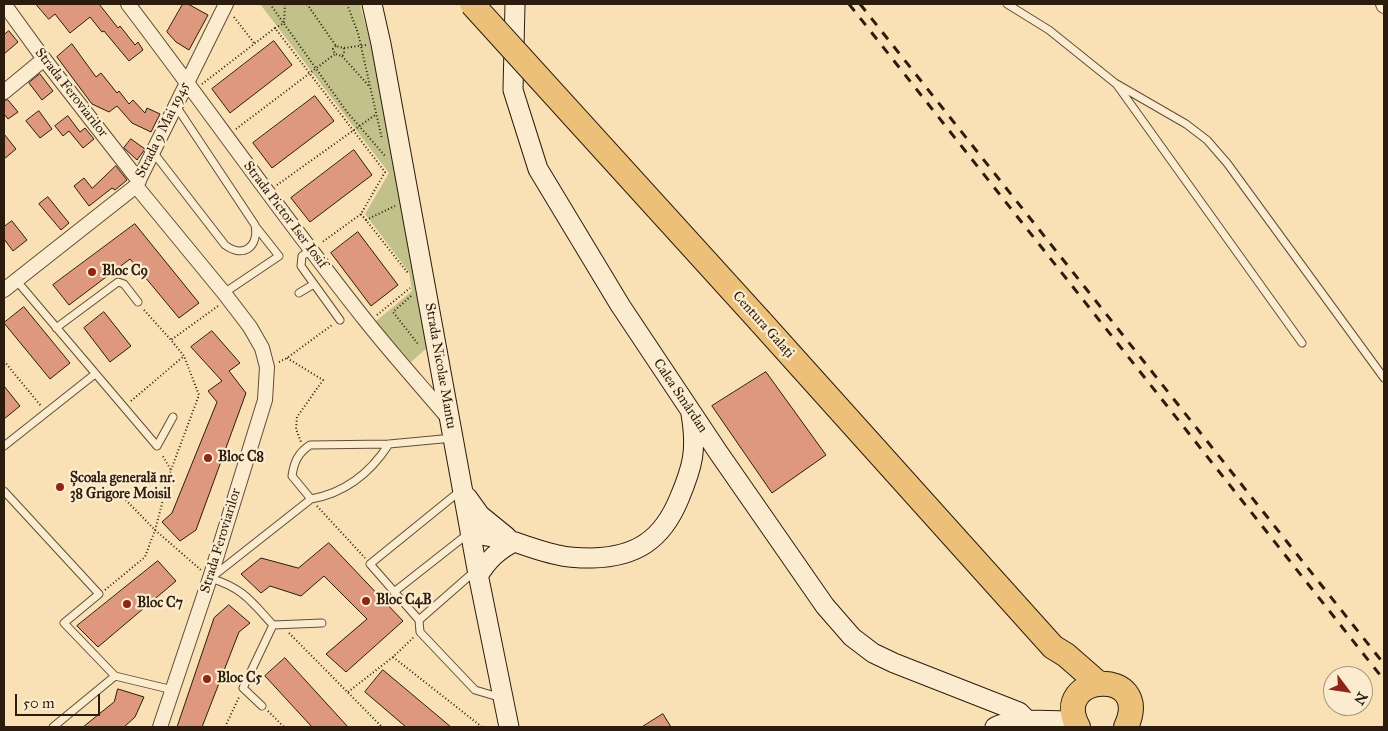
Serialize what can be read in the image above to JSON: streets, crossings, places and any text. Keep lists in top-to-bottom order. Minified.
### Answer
{"streets":{"highway":["Centura Galați"],"street":["Strada Feroviarilor","Strada 9 Mai 1945","Strada Pictor Iser Iosif","Strada Nicolae Mantu","Calea Smârdan"]},"crossings":[["Strada Feroviarilor","Strada 9 Mai 1945"],["Strada 9 Mai 1945","Strada Pictor Iser Iosif"],["Strada Pictor Iser Iosif","Strada Nicolae Mantu"]],"places":["Bloc C9","Bloc C8","Școala generală nr. 38 Grigore Moisil","Bloc C4B","Bloc C7","Bloc C5"],"scale_bar":"50 m","north":"bottom right"}
